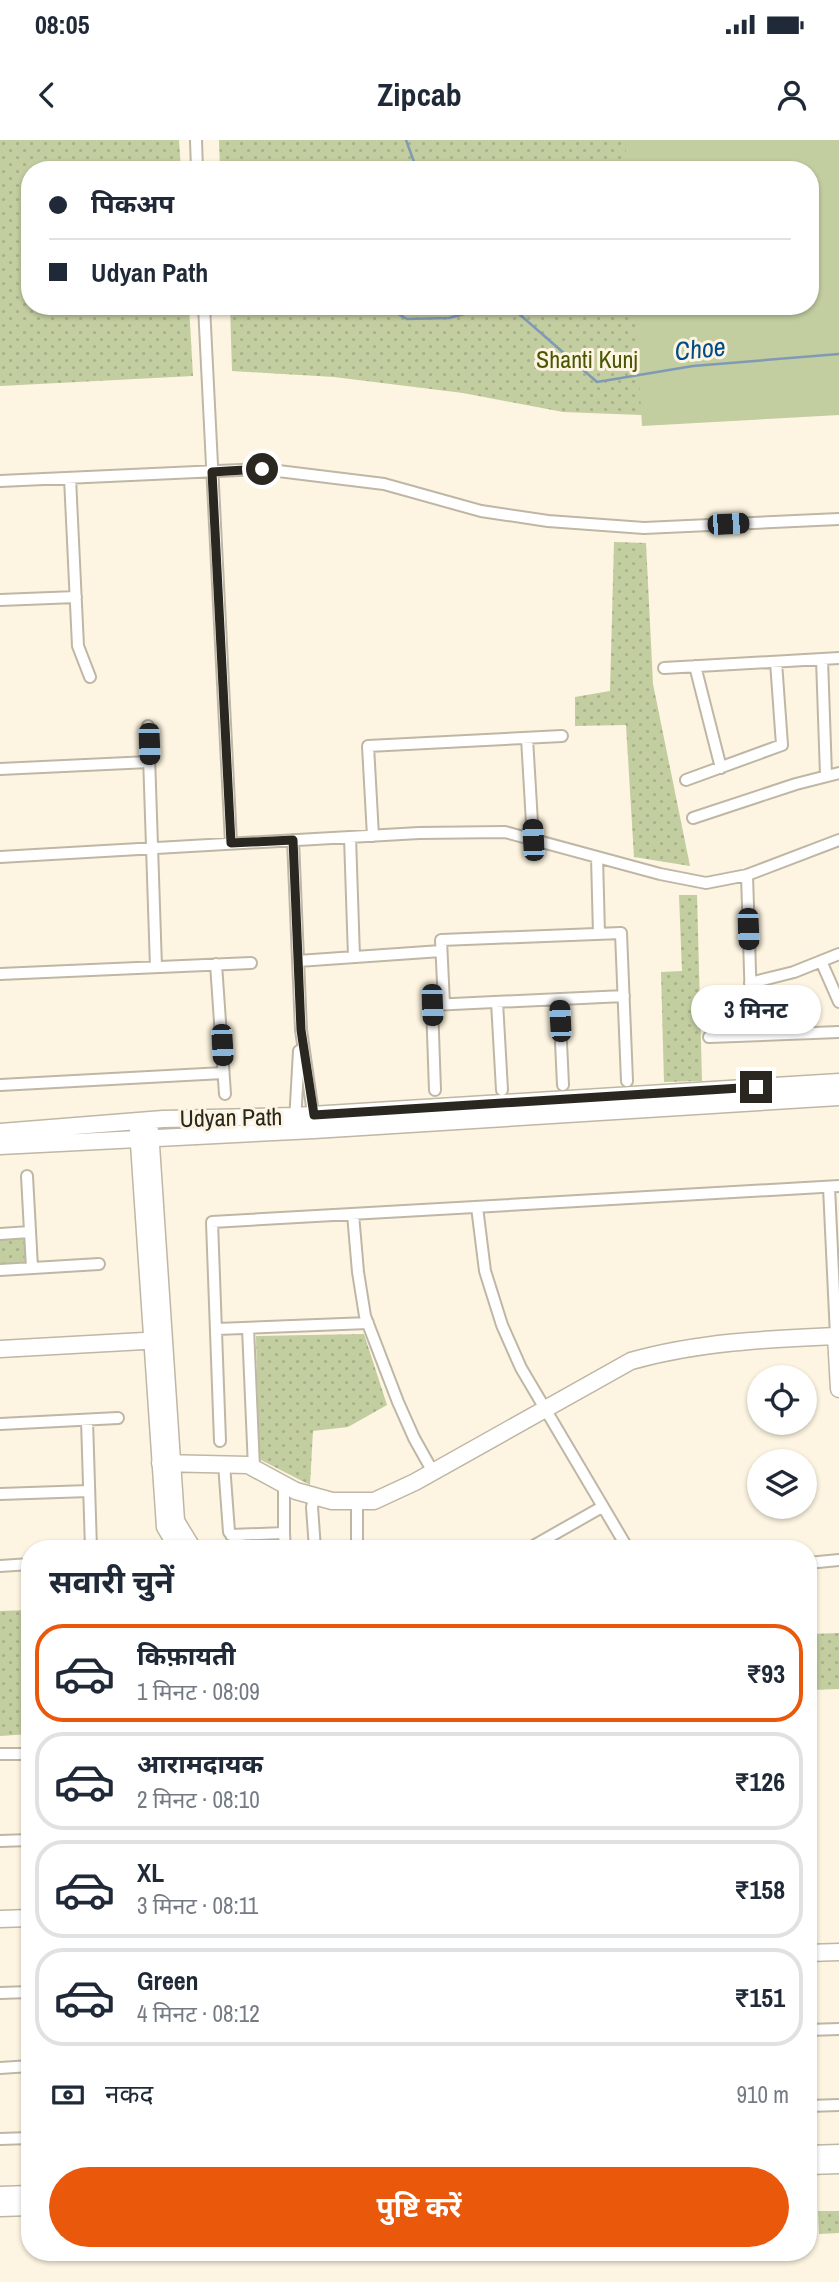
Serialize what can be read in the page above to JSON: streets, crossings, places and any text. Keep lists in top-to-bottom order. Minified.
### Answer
{"streets":{"main road":["Udyan Path"]},"water":["Choe"],"parks":["Shanti Kunj"],"page":{"status":"08:05","header":"Zipcab","banner":["पिकअप","Udyan Path"],"bubble":"3 मिनट","heading":"सवारी चुनें","list":[{"name":"किफ़ायती","note":"1 मिनट · 08:09","value":"₹93"},{"name":"आरामदायक","note":"2 मिनट · 08:10","value":"₹126"},{"name":"XL","note":"3 मिनट · 08:11","value":"₹158"},{"name":"Green","note":"4 मिनट · 08:12","value":"₹151"}],"pay":["नकद","910 m"],"buttons":"पुष्टि करें"}}
